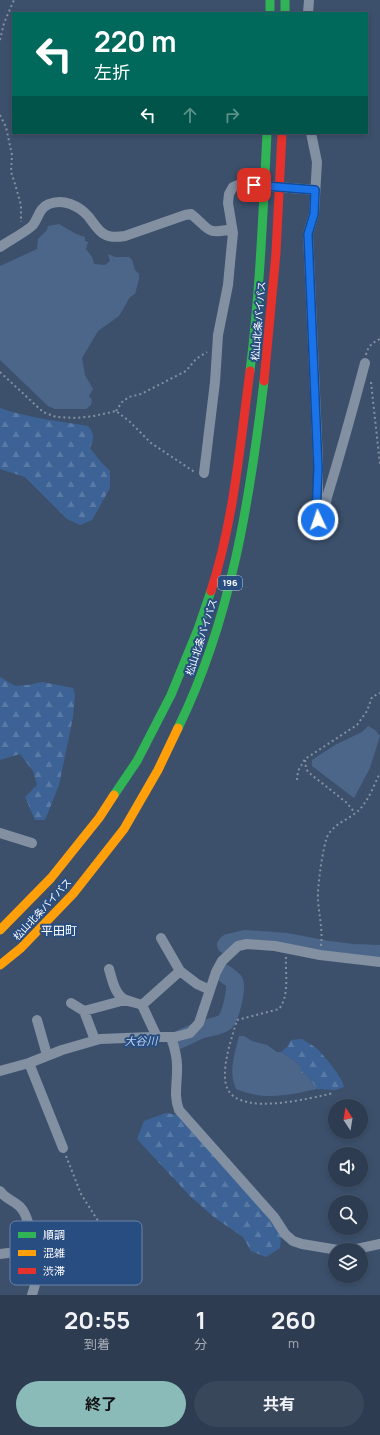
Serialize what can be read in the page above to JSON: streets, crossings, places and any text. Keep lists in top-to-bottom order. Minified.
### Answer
{"streets":{"highway":["松山北条バイパス","196"]},"districts":["平田町"],"water":["大谷川"],"legend":["順調","混雑","渋滞"],"north":"top","page":{"turn":["220 m","左折"],"eta":["20:55","到着","1","分","260","m"],"buttons":["終了","共有"]}}
